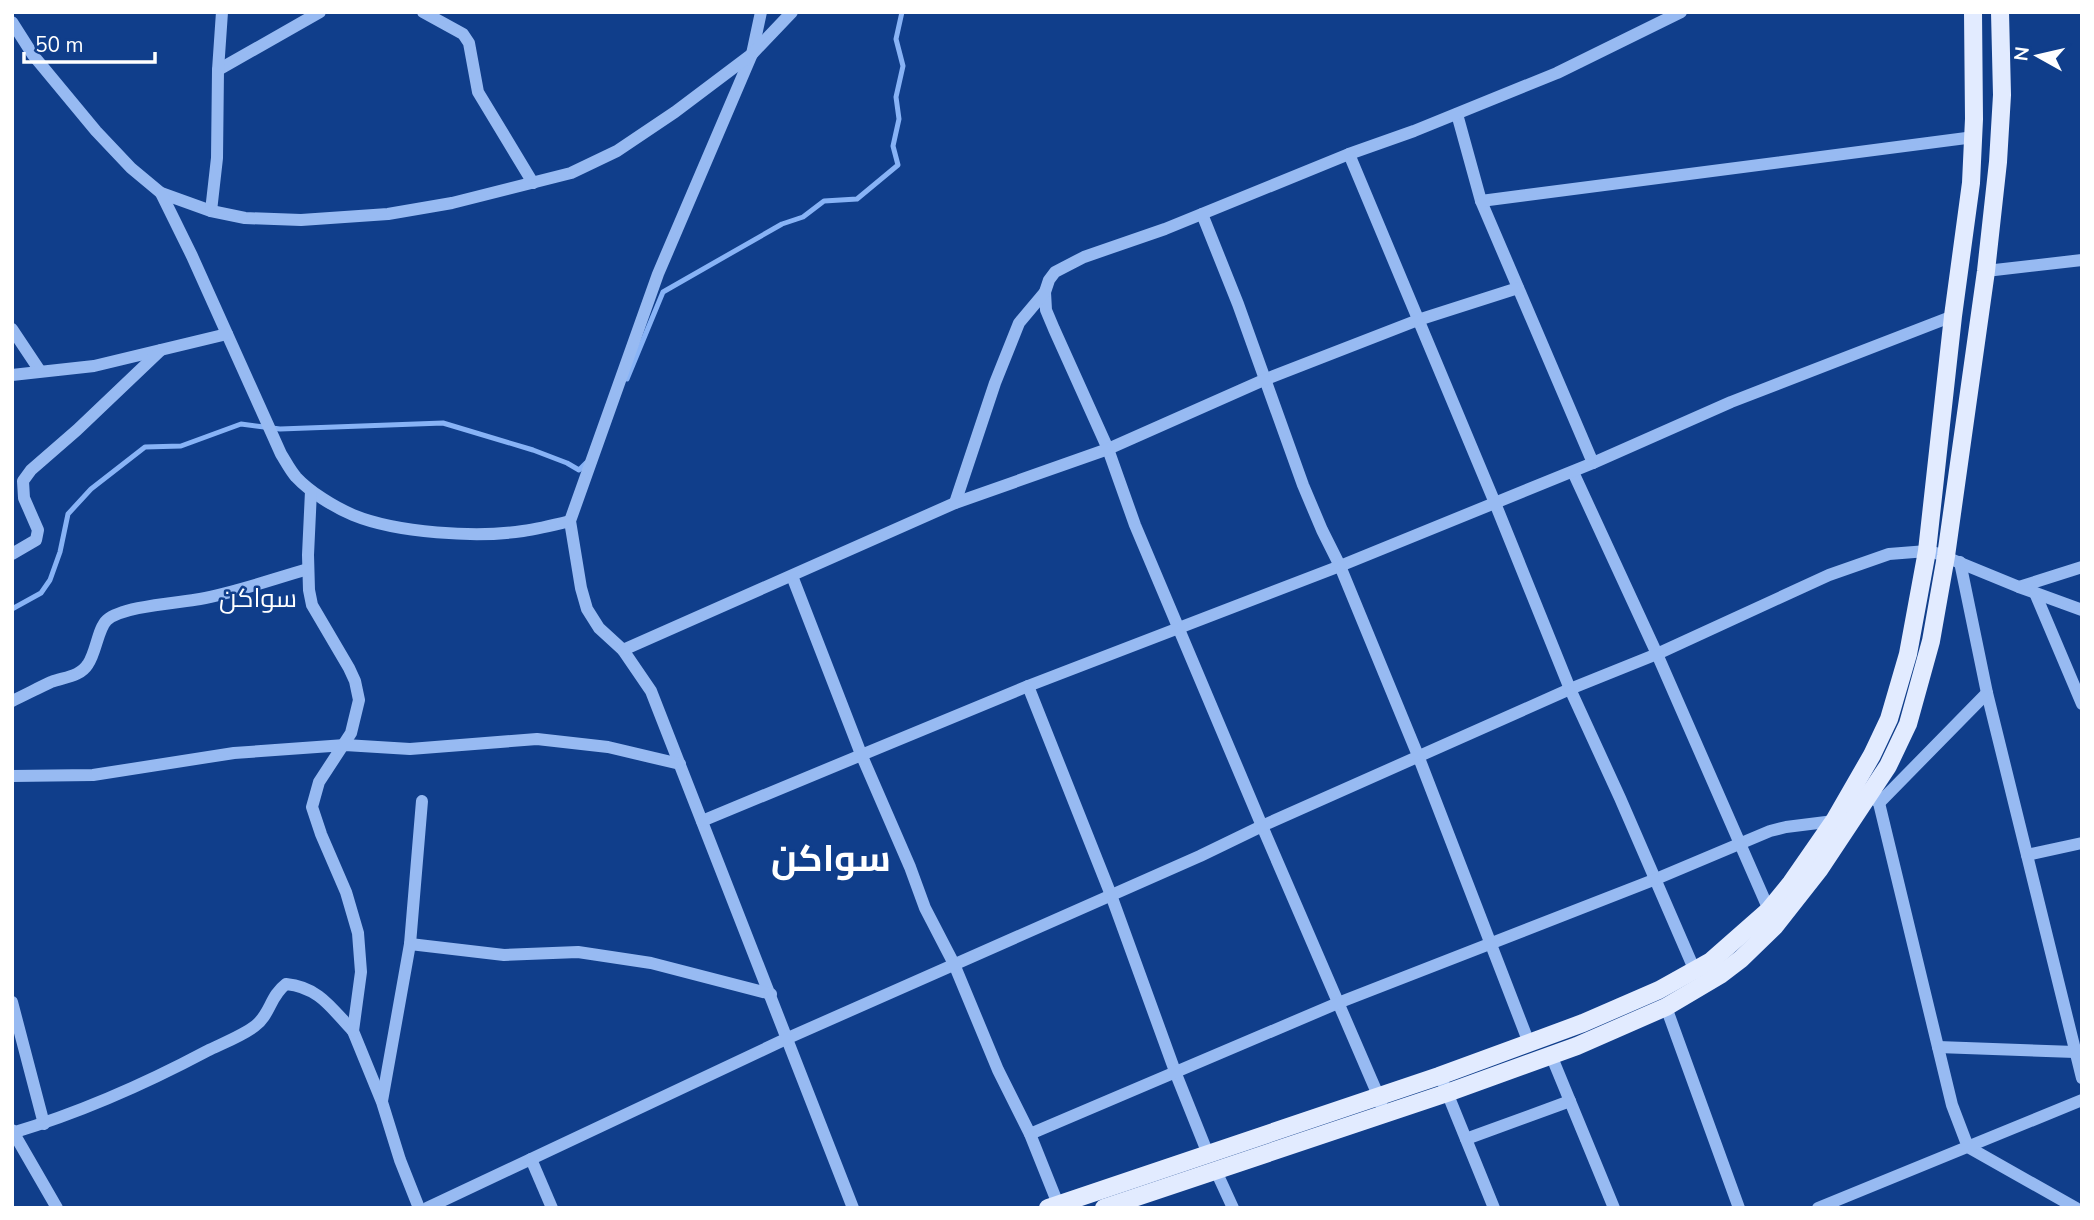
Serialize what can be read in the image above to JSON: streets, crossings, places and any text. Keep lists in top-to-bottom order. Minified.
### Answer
{"districts":["سواكن","سواكن"],"scale_bar":"50 m","north":"left"}
